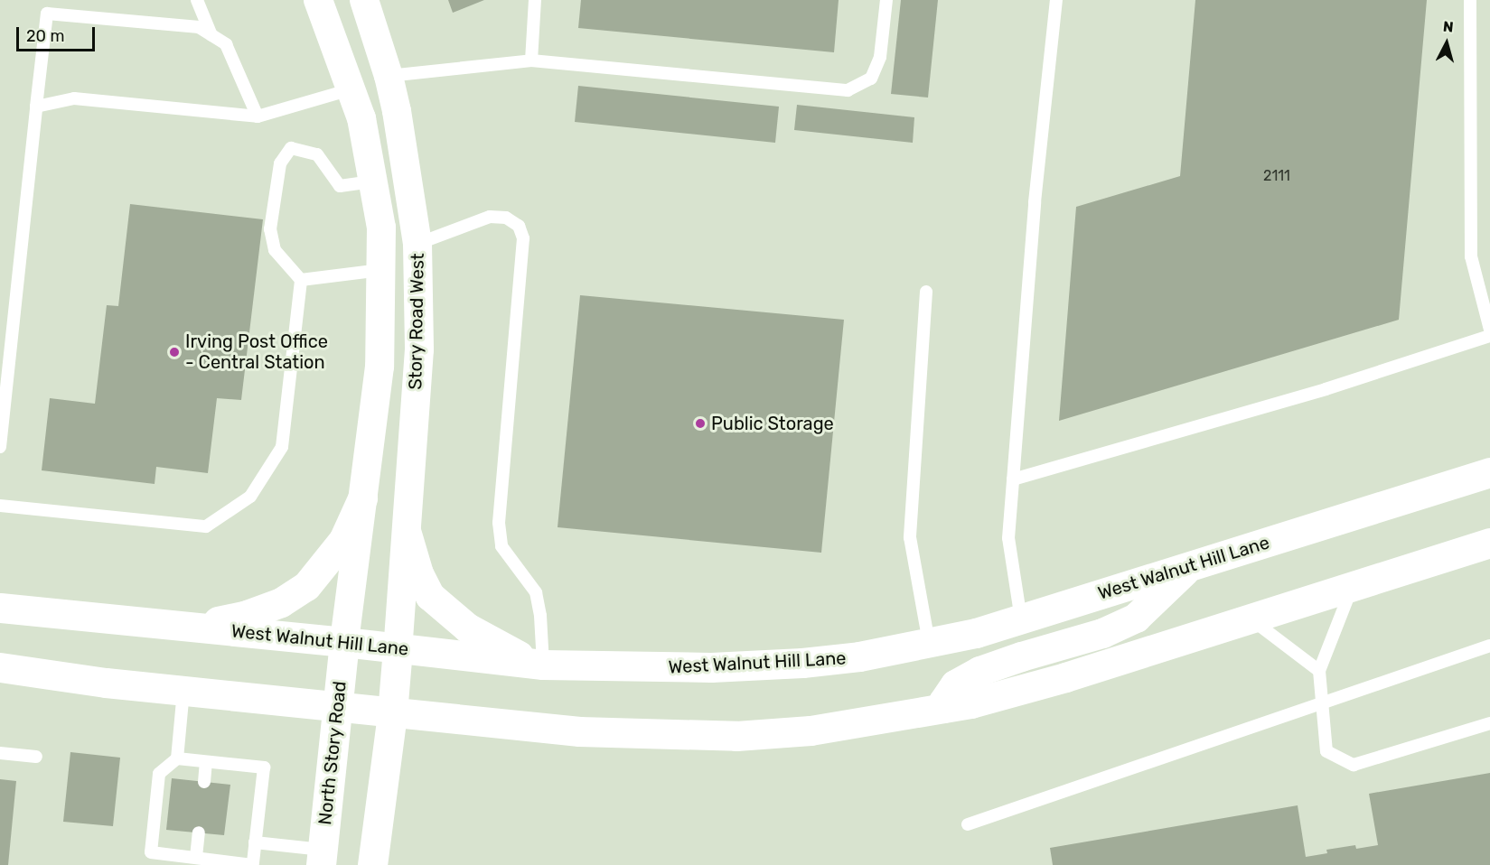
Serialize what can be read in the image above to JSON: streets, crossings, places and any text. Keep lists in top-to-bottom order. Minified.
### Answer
{"streets":{"main road":["West Walnut Hill Lane","North Story Road"],"street":["Story Road West"]},"crossings":[["Story Road West","West Walnut Hill Lane"],["Story Road West","North Story Road"],["West Walnut Hill Lane","North Story Road"]],"places":["Irving Post Office - Central Station","Public Storage"],"house_numbers":["2111"],"scale_bar":"20 m","north":"top"}
